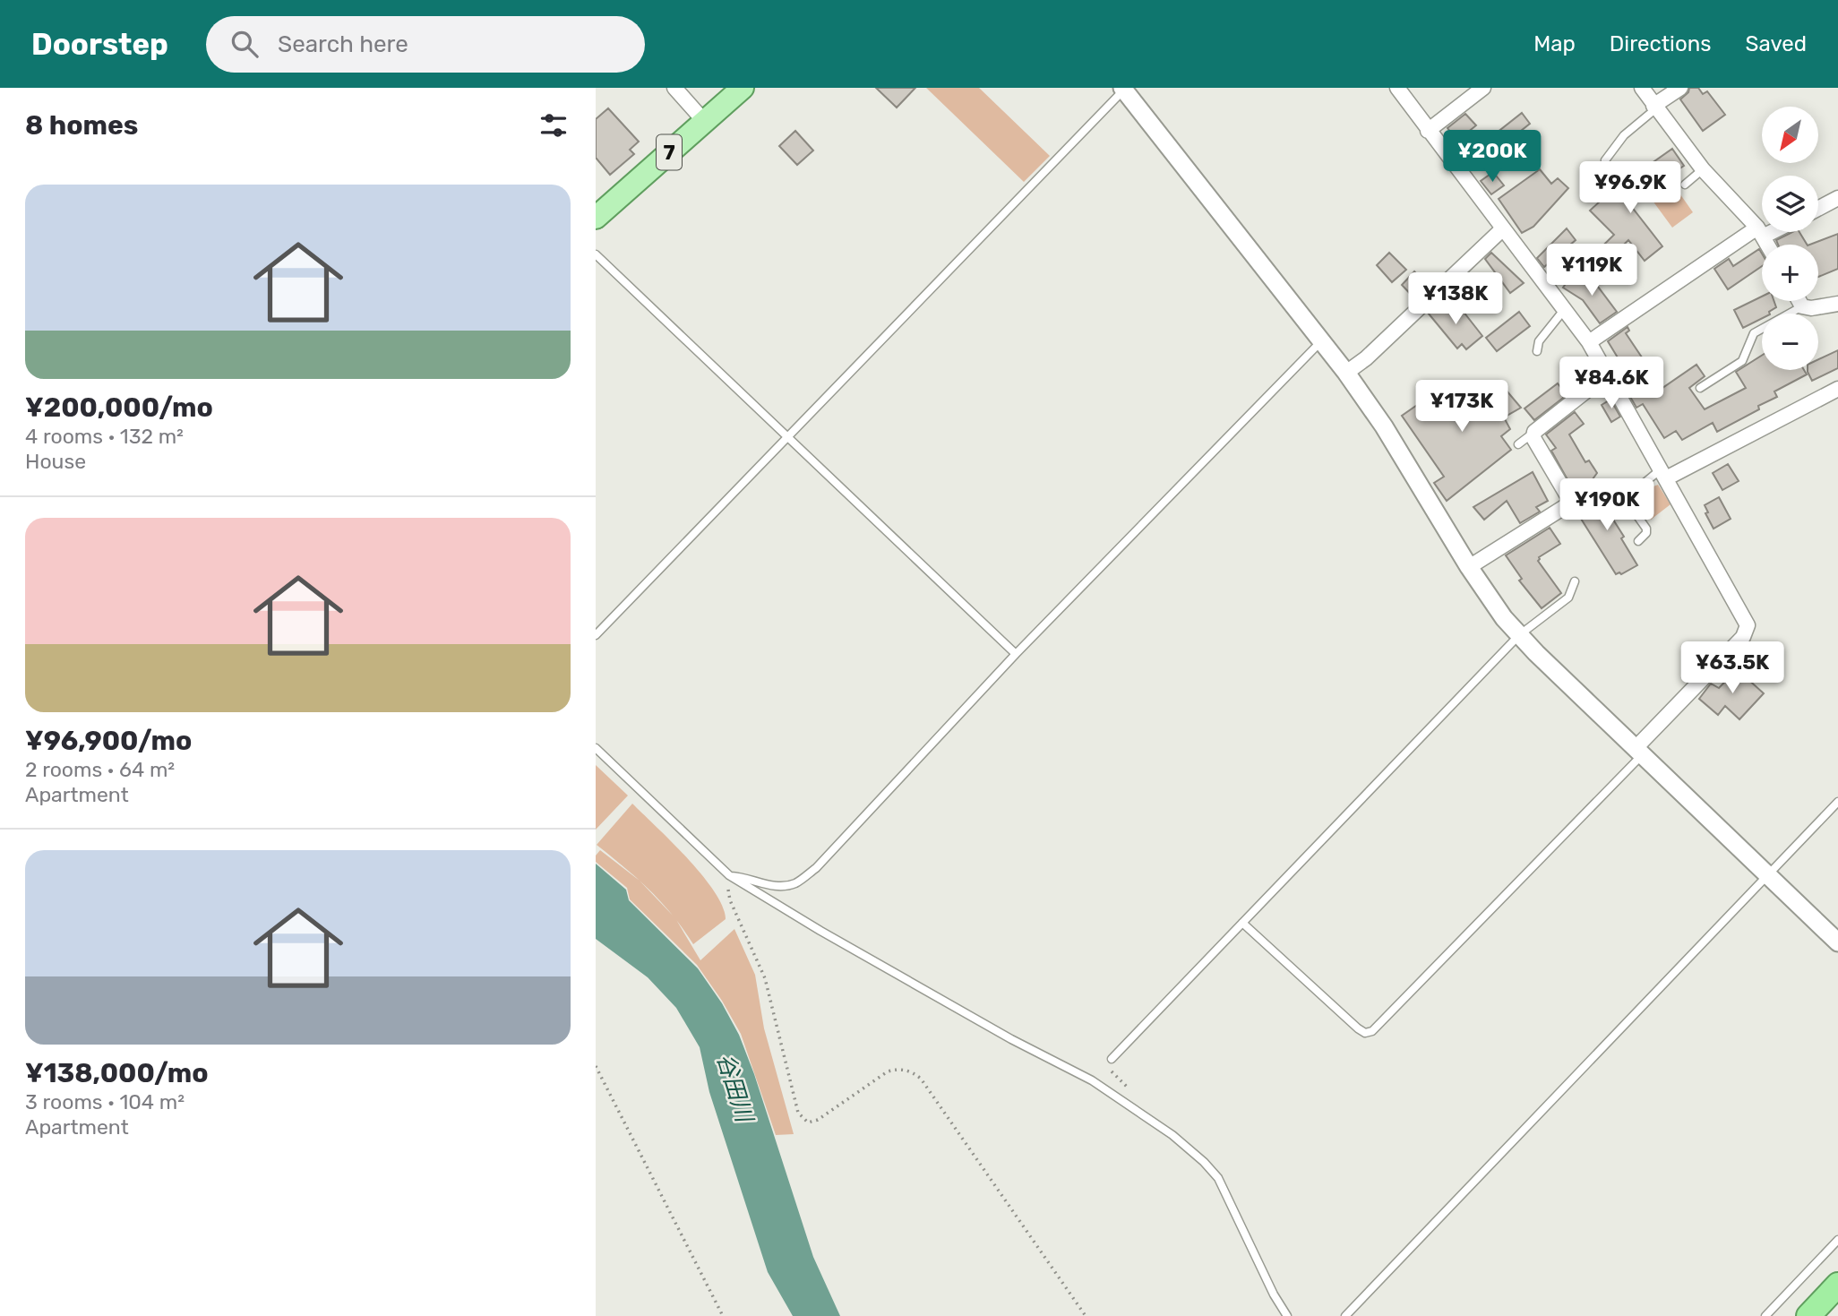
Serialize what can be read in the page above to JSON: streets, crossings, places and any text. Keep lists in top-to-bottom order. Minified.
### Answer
{"streets":{"main road":["7"]},"water":["谷田川"],"north":"bottom left","page":{"header":"Doorstep","search":"Search here","nav":["Map","Directions","Saved"],"heading":"8 homes","map_buttons":["+","−"],"price":["¥200K","¥96.9K","¥119K","¥138K","¥84.6K","¥173K","¥190K","¥63.5K"],"list":[{"name":"¥200,000/mo","note":"4 rooms · 132 m² · House"},{"name":"¥96,900/mo","note":"2 rooms · 64 m² · Apartment"},{"name":"¥138,000/mo","note":"3 rooms · 104 m² · Apartment"}]}}
